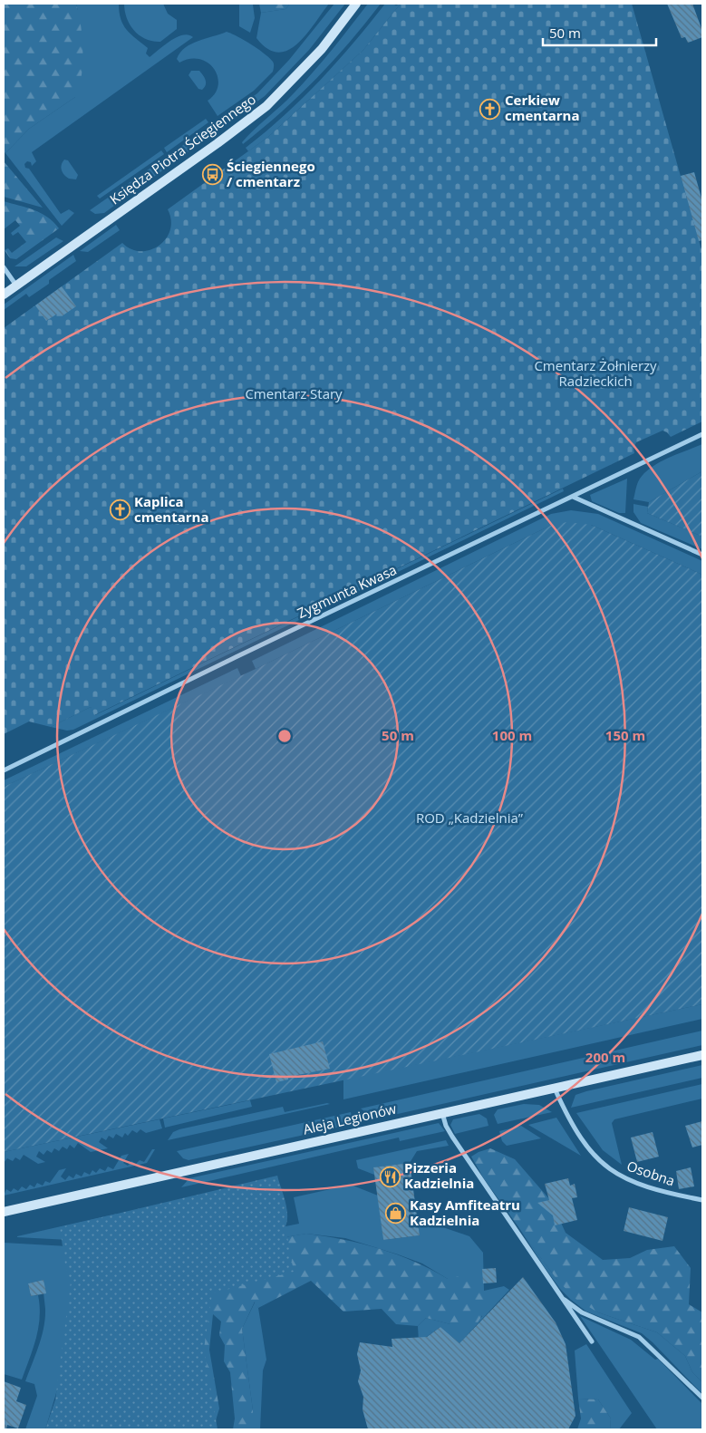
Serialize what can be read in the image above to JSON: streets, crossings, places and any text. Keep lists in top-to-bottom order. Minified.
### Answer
{"streets":{"street":["Księdza Piotra Ściegiennego","Zygmunta Kwasa","Aleja Legionów","Osobna"]},"crossings":[["Aleja Legionów","Osobna"]],"parks":["Cmentarz Żołnierzy Radzieckich","Cmentarz Stary","ROD „Kadzielnia”"],"places":{"church":["Cerkiew cmentarna","Kaplica cmentarna"],"bus stop":["Ściegiennego / cmentarz"],"restaurant":["Pizzeria Kadzielnia"],"shop":["Kasy Amfiteatru Kadzielnia"]},"scale_bar":"50 m","rings":["50 m","100 m","150 m","200 m"]}
